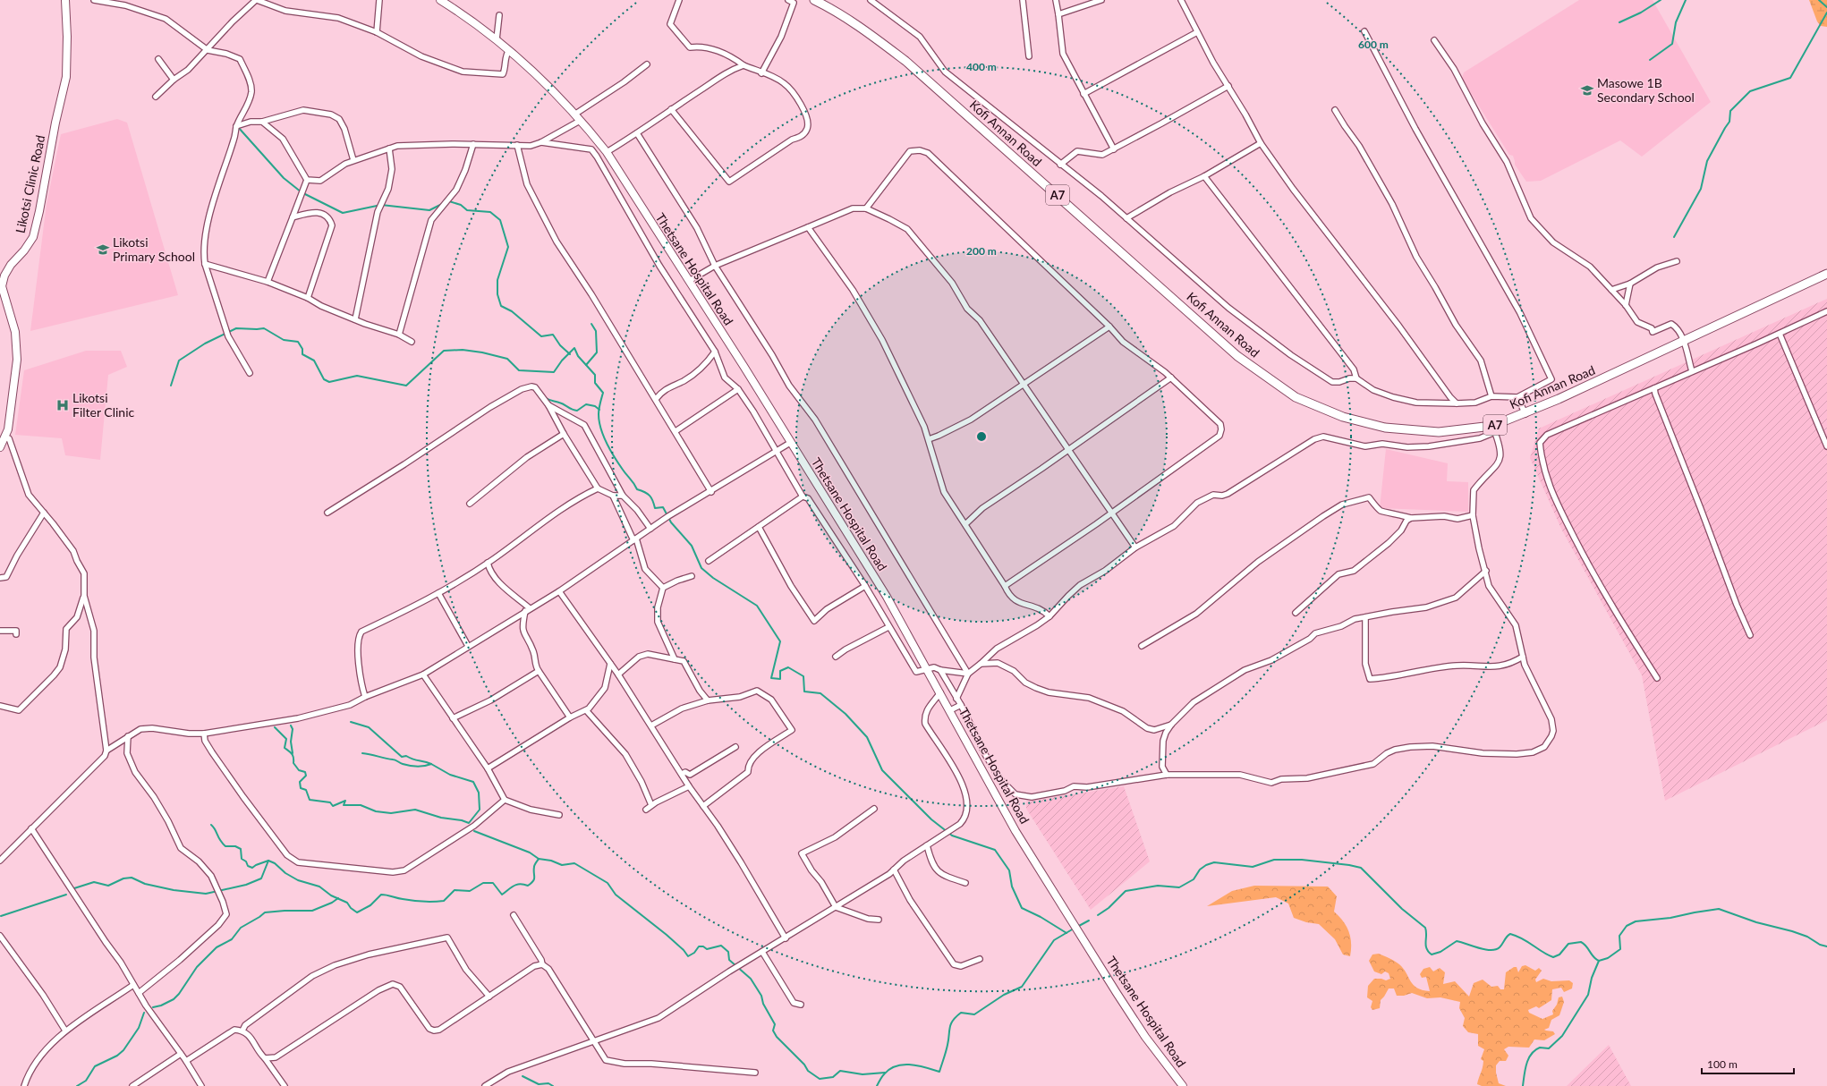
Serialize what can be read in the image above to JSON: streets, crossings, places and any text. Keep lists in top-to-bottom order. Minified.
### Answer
{"streets":{"main road":["Kofi Annan Road","Likotsi Clinic Road","A7","Thetsane Hospital Road"]},"places":{"school or university":["Masowe 1B Secondary School","Likotsi Primary School"],"hospital":["Likotsi Filter Clinic"]},"scale_bar":"100 m","rings":["600 m","400 m","200 m"]}
